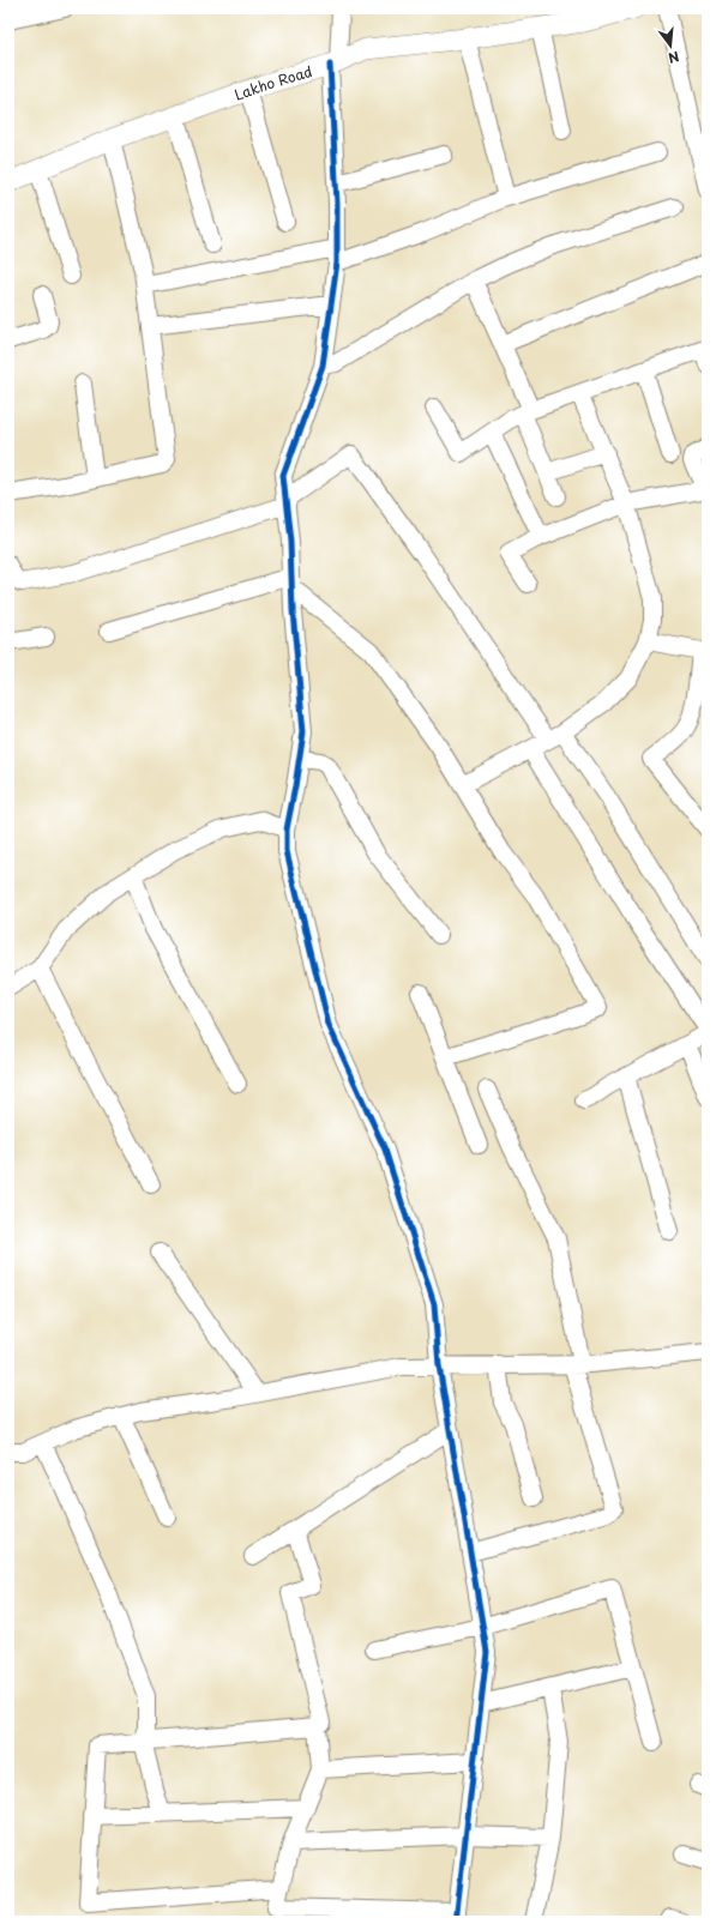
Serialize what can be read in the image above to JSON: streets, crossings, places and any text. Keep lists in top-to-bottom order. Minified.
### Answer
{"streets":{"street":["Lakho Road"]},"north":"bottom"}
